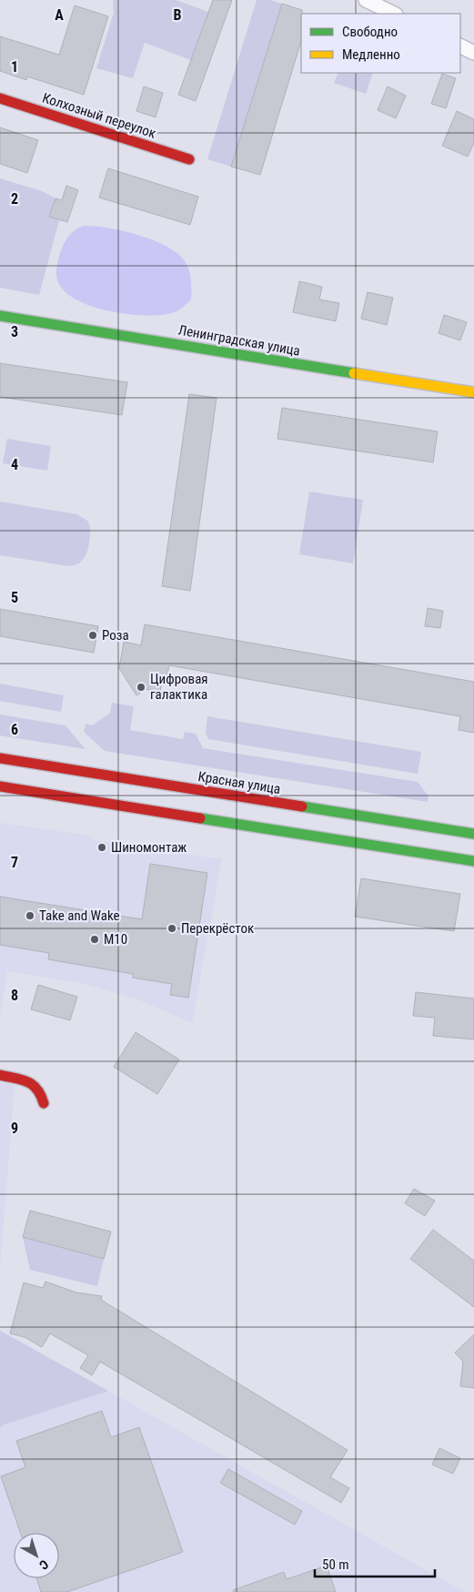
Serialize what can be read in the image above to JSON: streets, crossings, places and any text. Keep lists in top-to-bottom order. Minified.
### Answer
{"streets":{"main road":["Колхозный переулок","Ленинградская улица","Красная улица"]},"places":["Роза","Цифровая галактика","Шиномонтаж","Take and Wake","Перекрёсток","М10"],"legend":["Свободно","Медленно"],"scale_bar":"50 m","north":"bottom right","grid":{"columns":["A","B"],"rows":["1","2","3","4","5","6","7","8","9"]}}
